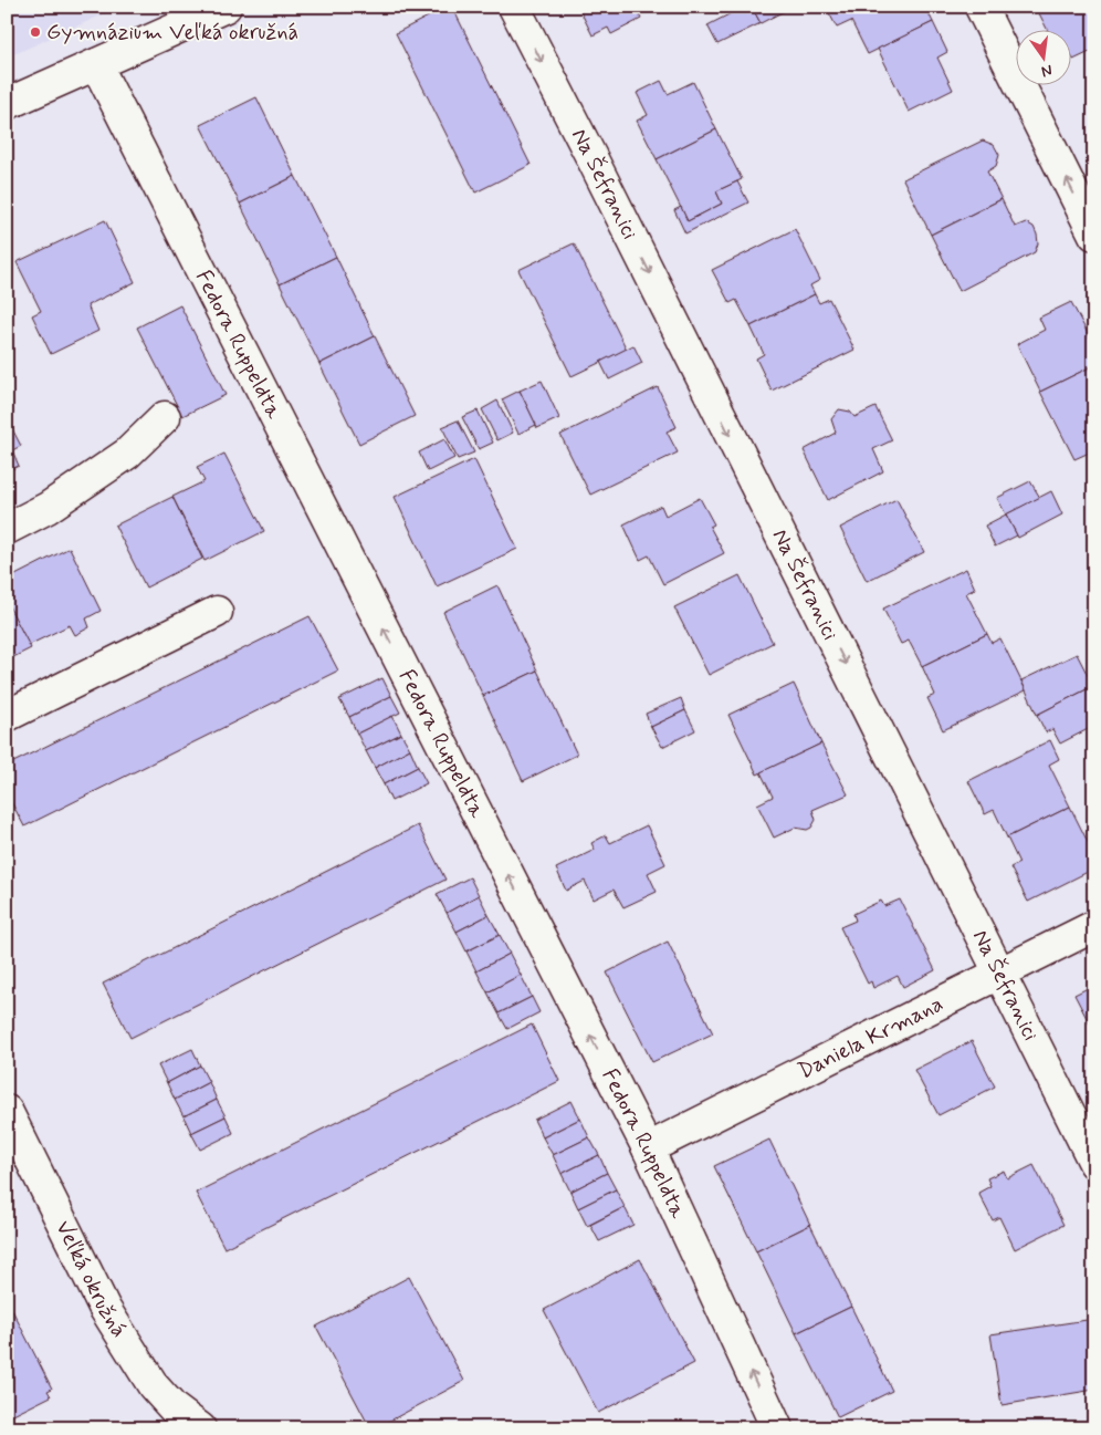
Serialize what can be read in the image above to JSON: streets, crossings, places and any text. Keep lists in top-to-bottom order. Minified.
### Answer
{"streets":{"street":["Na Šefranici","Fedora Ruppeldta","Daniela Krmana","Veľká okružná"]},"crossings":[["Na Šefranici","Daniela Krmana"],["Fedora Ruppeldta","Daniela Krmana"]],"one_way":["Na Šefranici","Fedora Ruppeldta"],"places":["Gymnázium Veľká okružná"],"north":"bottom"}
